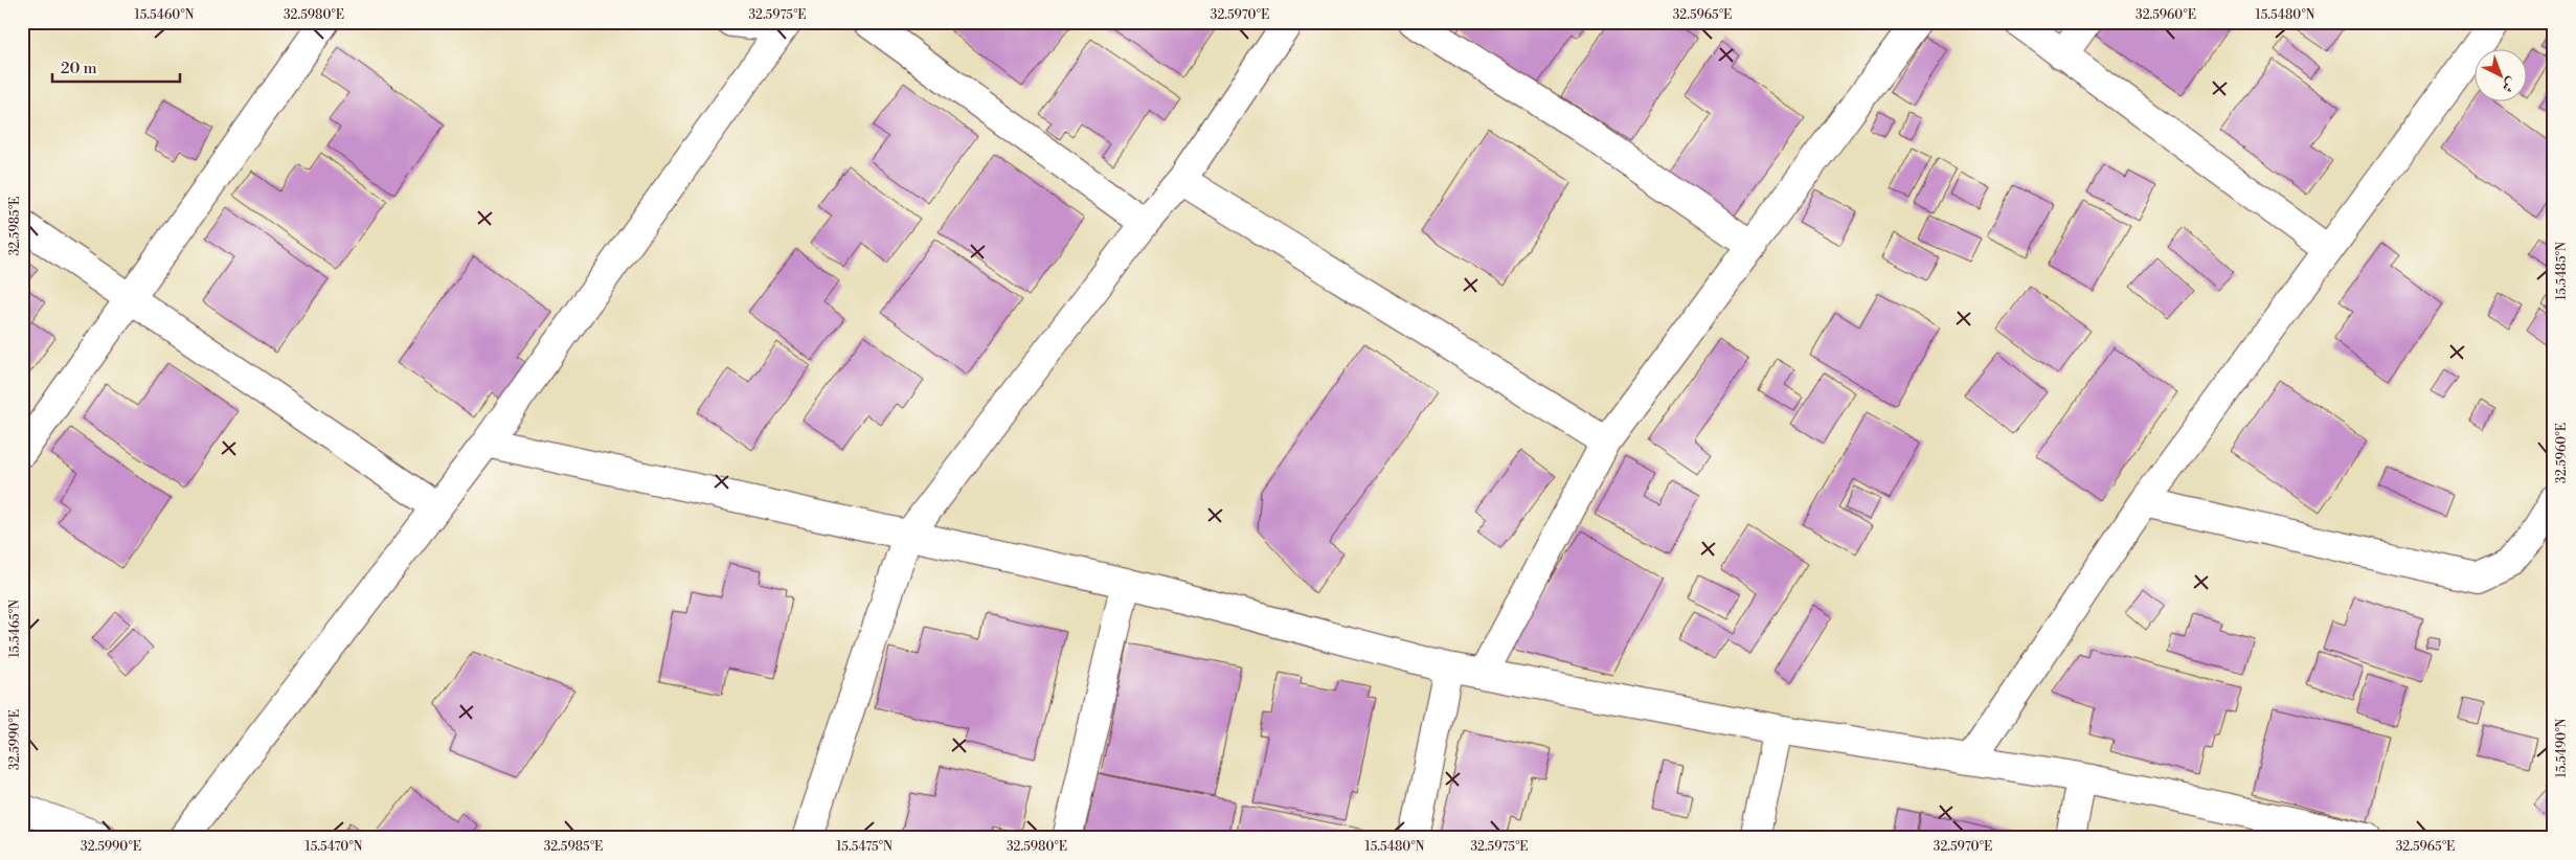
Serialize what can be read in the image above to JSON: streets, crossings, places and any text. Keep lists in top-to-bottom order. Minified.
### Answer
{"scale_bar":"20 m","north":"bottom right","coordinates":["15.5460°N","32.5980°E","32.5975°E","32.5970°E","32.5965°E","32.5960°E","15.5480°N","32.5985°E","15.5485°N","15.5465°N","32.5990°E","15.5490°N","15.5470°N","15.5475°N"]}
